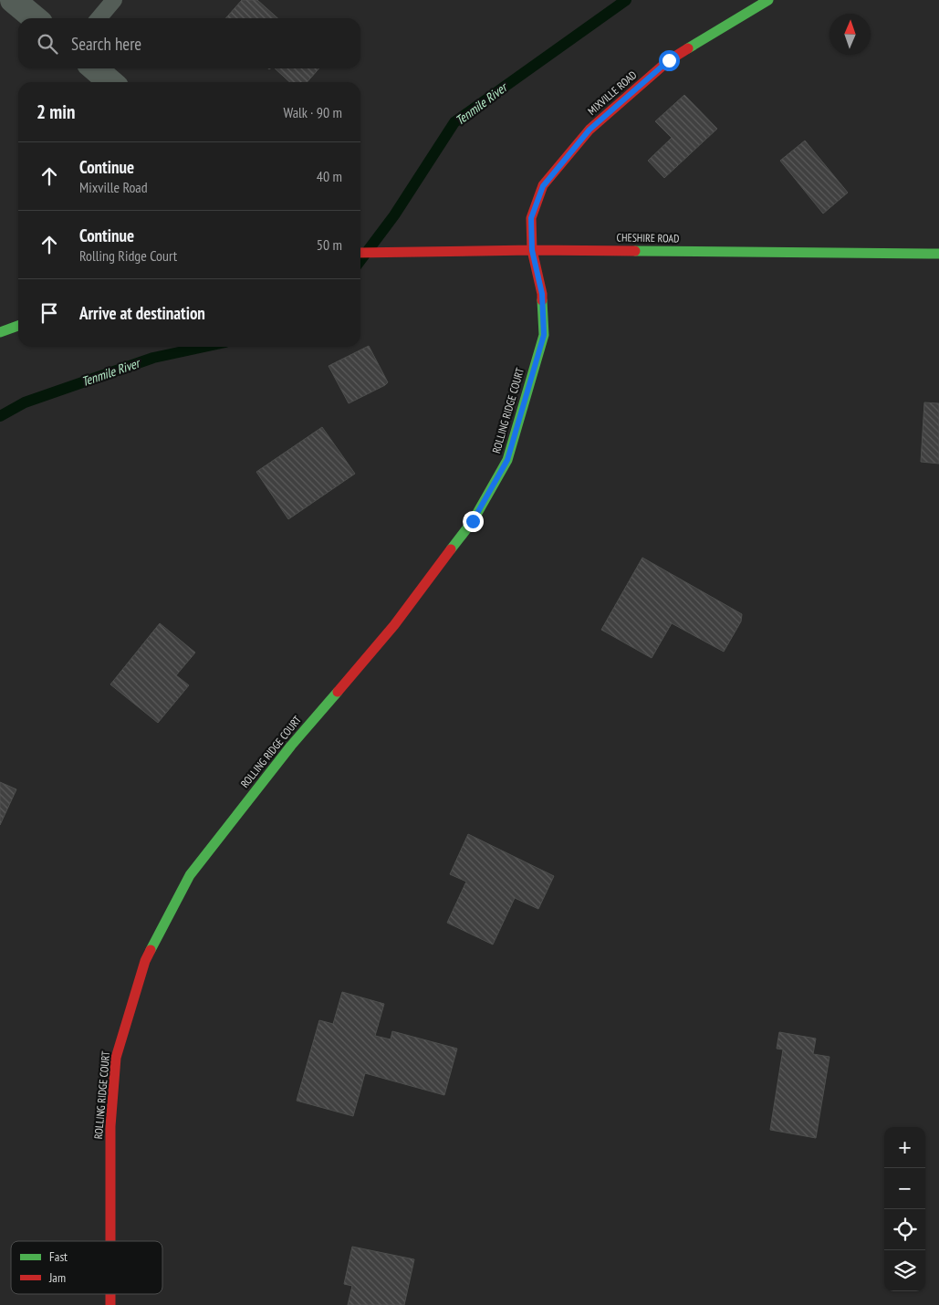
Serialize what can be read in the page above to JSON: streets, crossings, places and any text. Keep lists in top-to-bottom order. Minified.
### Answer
{"streets":{"street":["MIXVILLE ROAD","CHESHIRE ROAD","ROLLING RIDGE COURT"]},"crossings":[["MIXVILLE ROAD","CHESHIRE ROAD"],["MIXVILLE ROAD","ROLLING RIDGE COURT"],["CHESHIRE ROAD","ROLLING RIDGE COURT"]],"water":["Tenmile River"],"legend":["Fast","Jam"],"north":"top","page":{"search":"Search here","heading":["2 min","Walk · 90 m"],"list":[["Continue","Mixville Road","40 m"],["Continue","Rolling Ridge Court","50 m"],"Arrive at destination"],"map_buttons":["+","−"]}}
